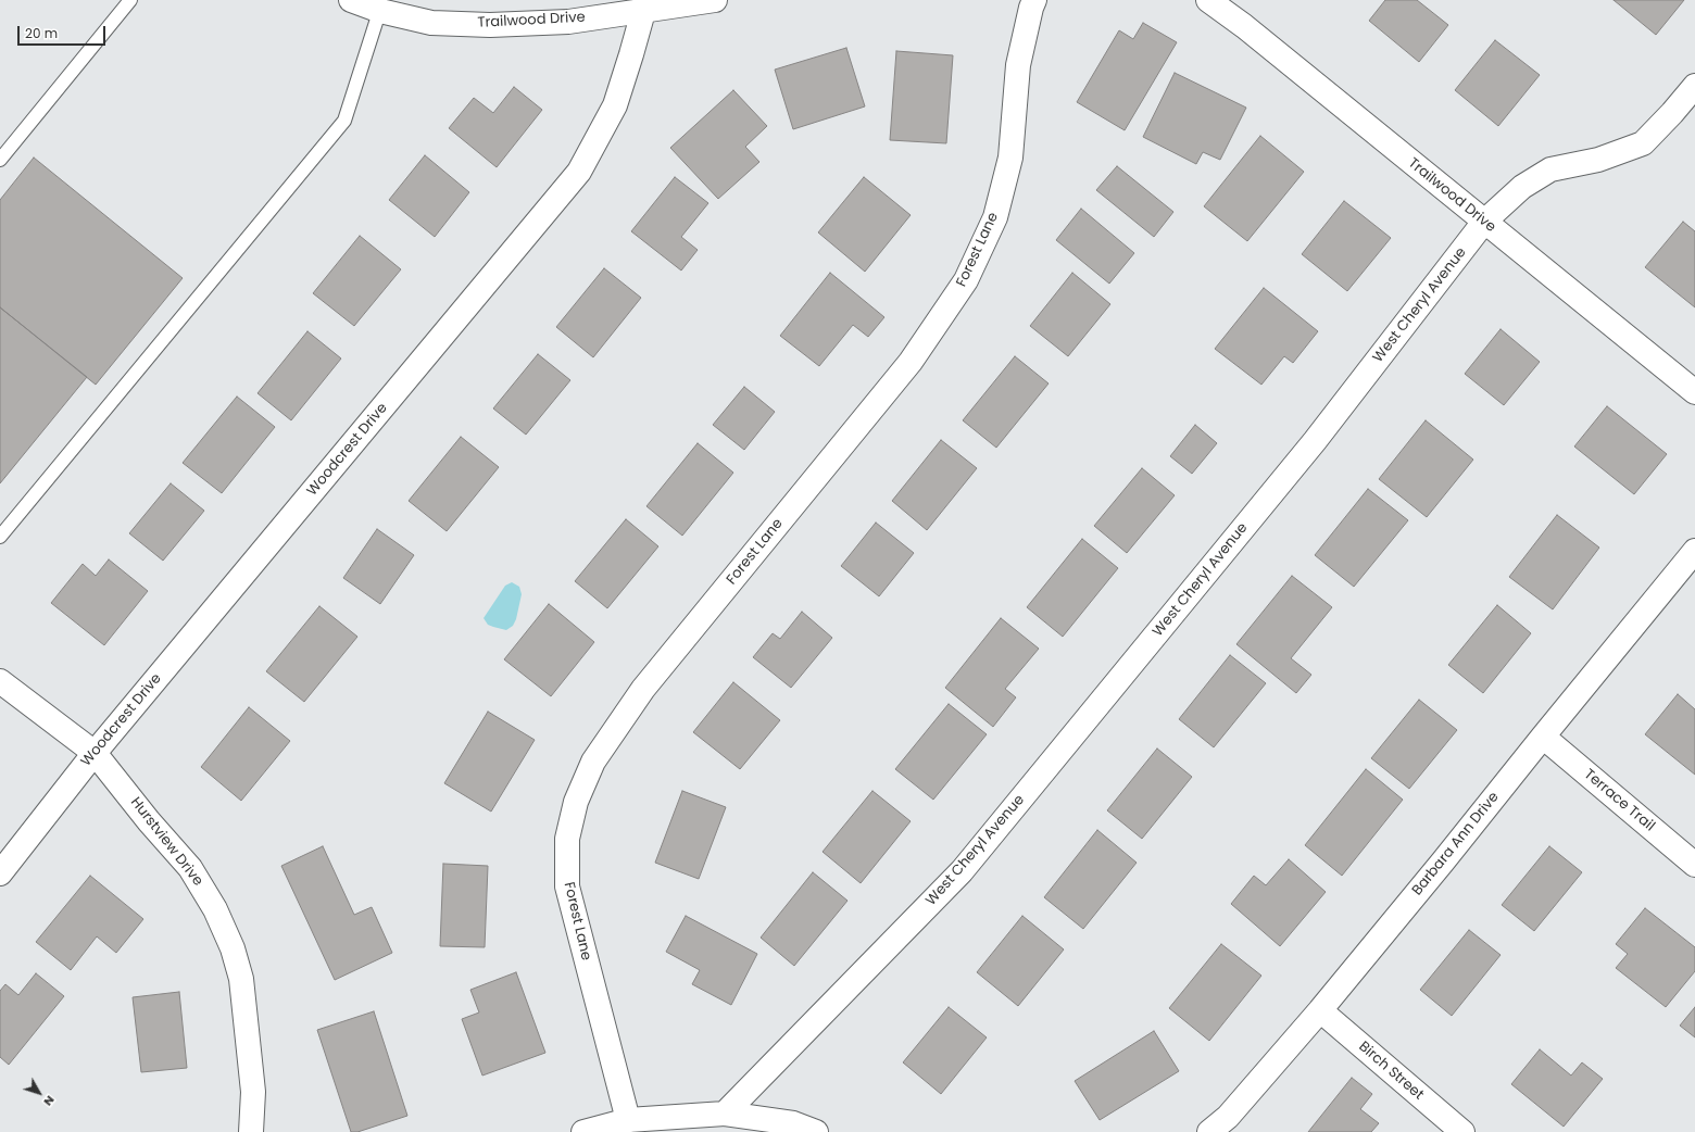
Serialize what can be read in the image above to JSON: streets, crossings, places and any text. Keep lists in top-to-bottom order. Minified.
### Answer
{"streets":{"street":["Trailwood Drive","Forest Lane","West Cheryl Avenue","Woodcrest Drive","Terrace Trail","Hurstview Drive","Barbara Ann Drive","Birch Street"]},"crossings":[["Trailwood Drive","West Cheryl Avenue"],["Trailwood Drive","Woodcrest Drive"],["Woodcrest Drive","Hurstview Drive"],["Terrace Trail","Barbara Ann Drive"],["Barbara Ann Drive","Birch Street"]],"scale_bar":"20 m","north":"bottom right"}
